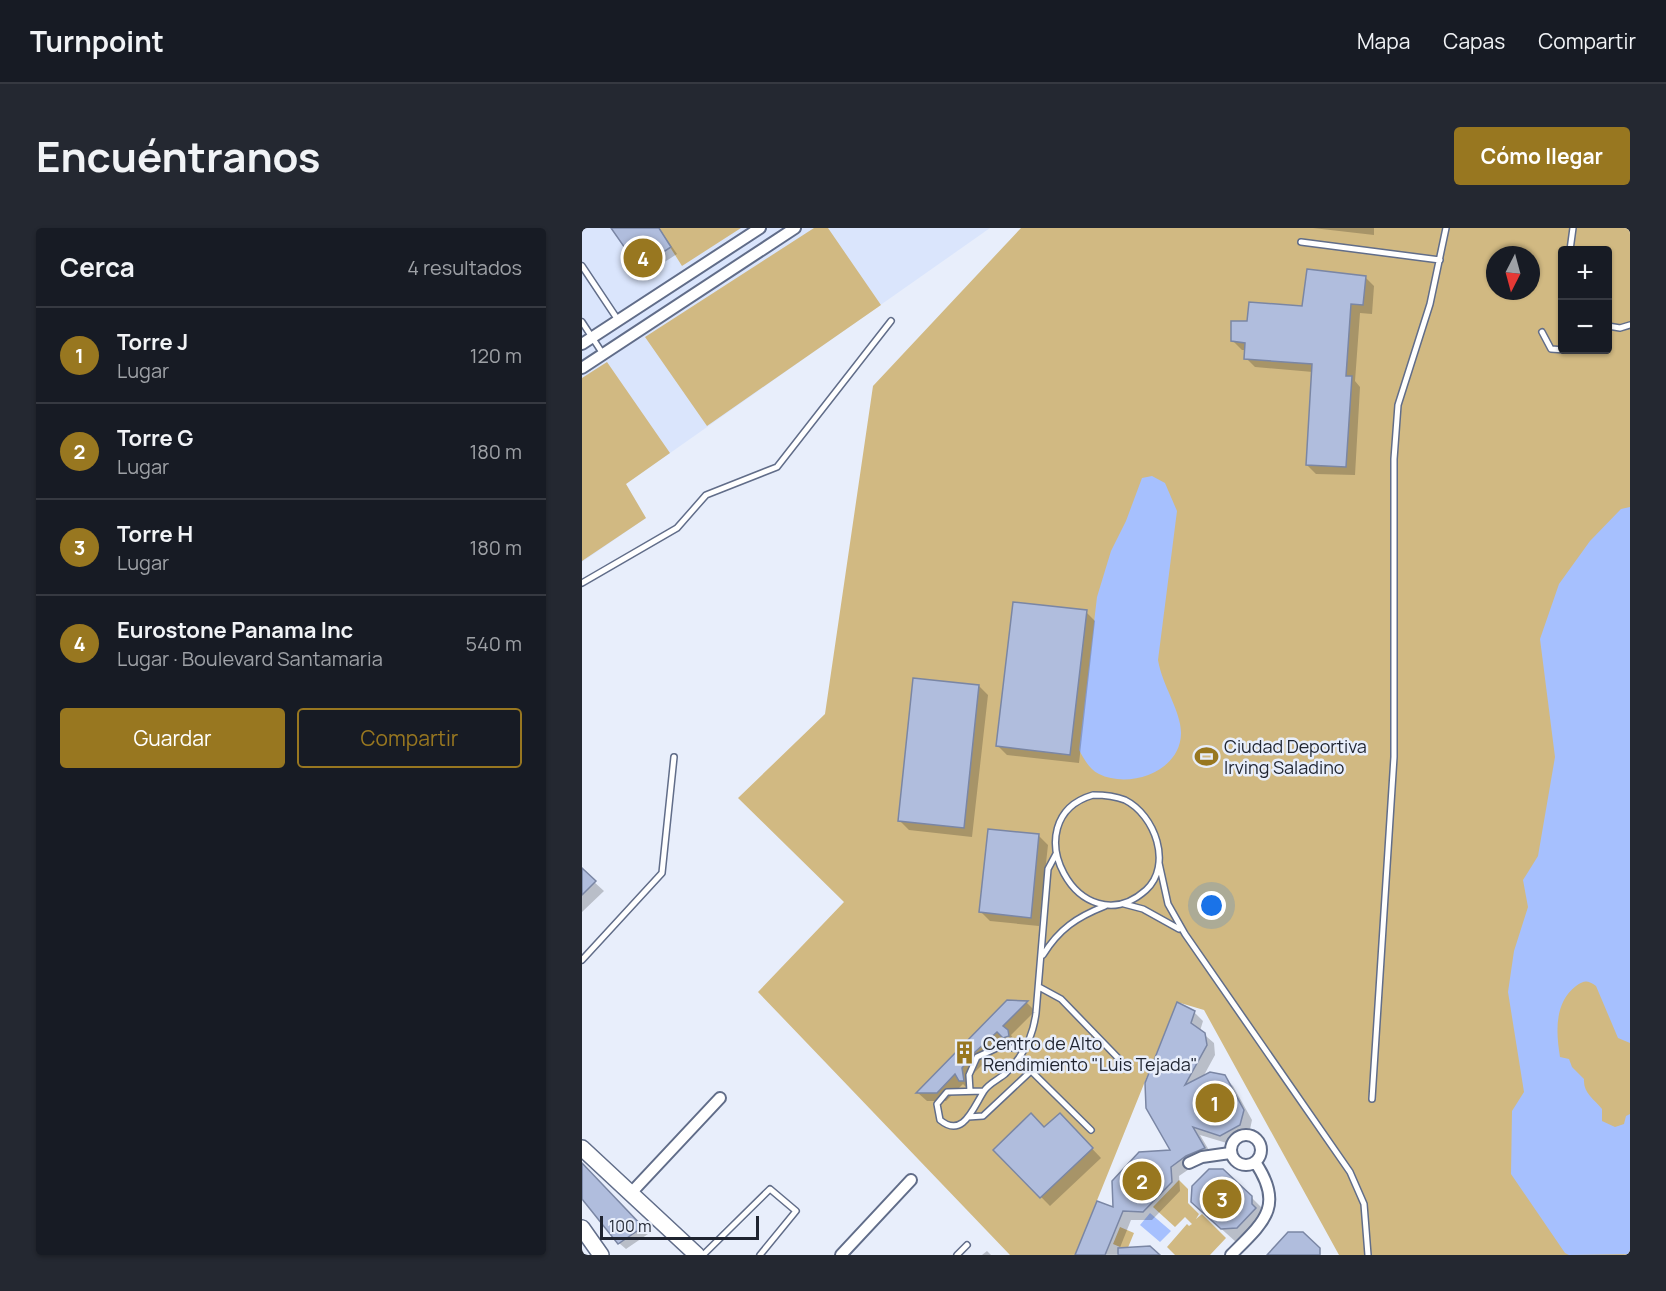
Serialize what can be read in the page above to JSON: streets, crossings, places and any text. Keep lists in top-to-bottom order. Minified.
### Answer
{"places":{"sports":["Ciudad Deportiva Irving Saladino"],"building":["Centro de Alto Rendimiento \"Luis Tejada\""]},"scale_bar":"100 m","north":"bottom","page":{"header":"Turnpoint","nav":["Mapa","Capas","Compartir"],"title":"Encuéntranos","buttons":["Cómo llegar",["Guardar","Compartir"]],"heading":["Cerca","4 resultados"],"pins":["4","1","2","3"],"map_buttons":["+","−"],"list":[{"mark":"1","name":"Torre J","note":"Lugar","value":"120 m"},{"mark":"2","name":"Torre G","note":"Lugar","value":"180 m"},{"mark":"3","name":"Torre H","note":"Lugar","value":"180 m"},{"mark":"4","name":"Eurostone Panama Inc","note":"Lugar · Boulevard Santamaria","value":"540 m"}],"scale":"100 m"}}
